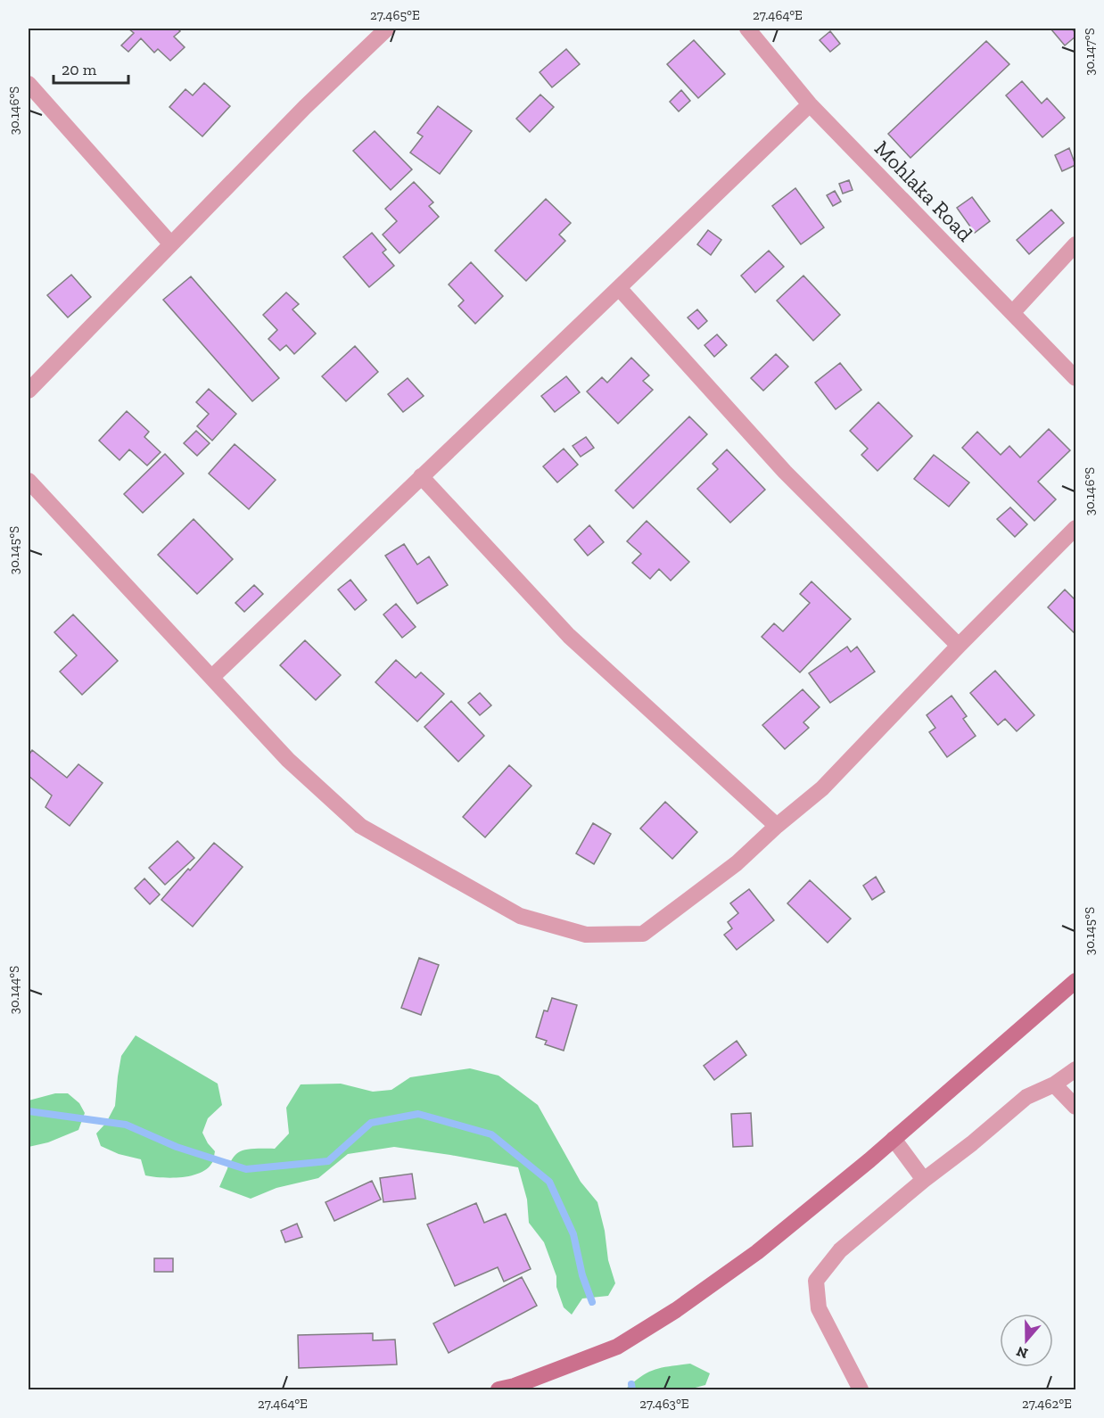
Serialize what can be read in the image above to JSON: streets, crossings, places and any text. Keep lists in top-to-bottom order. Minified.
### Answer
{"streets":{"street":["Mohlaka Road"]},"scale_bar":"20 m","north":"bottom","coordinates":["27.465°E","27.464°E","30.147°S","30.146°S","30.145°S","30.144°S","27.463°E","27.462°E"]}
